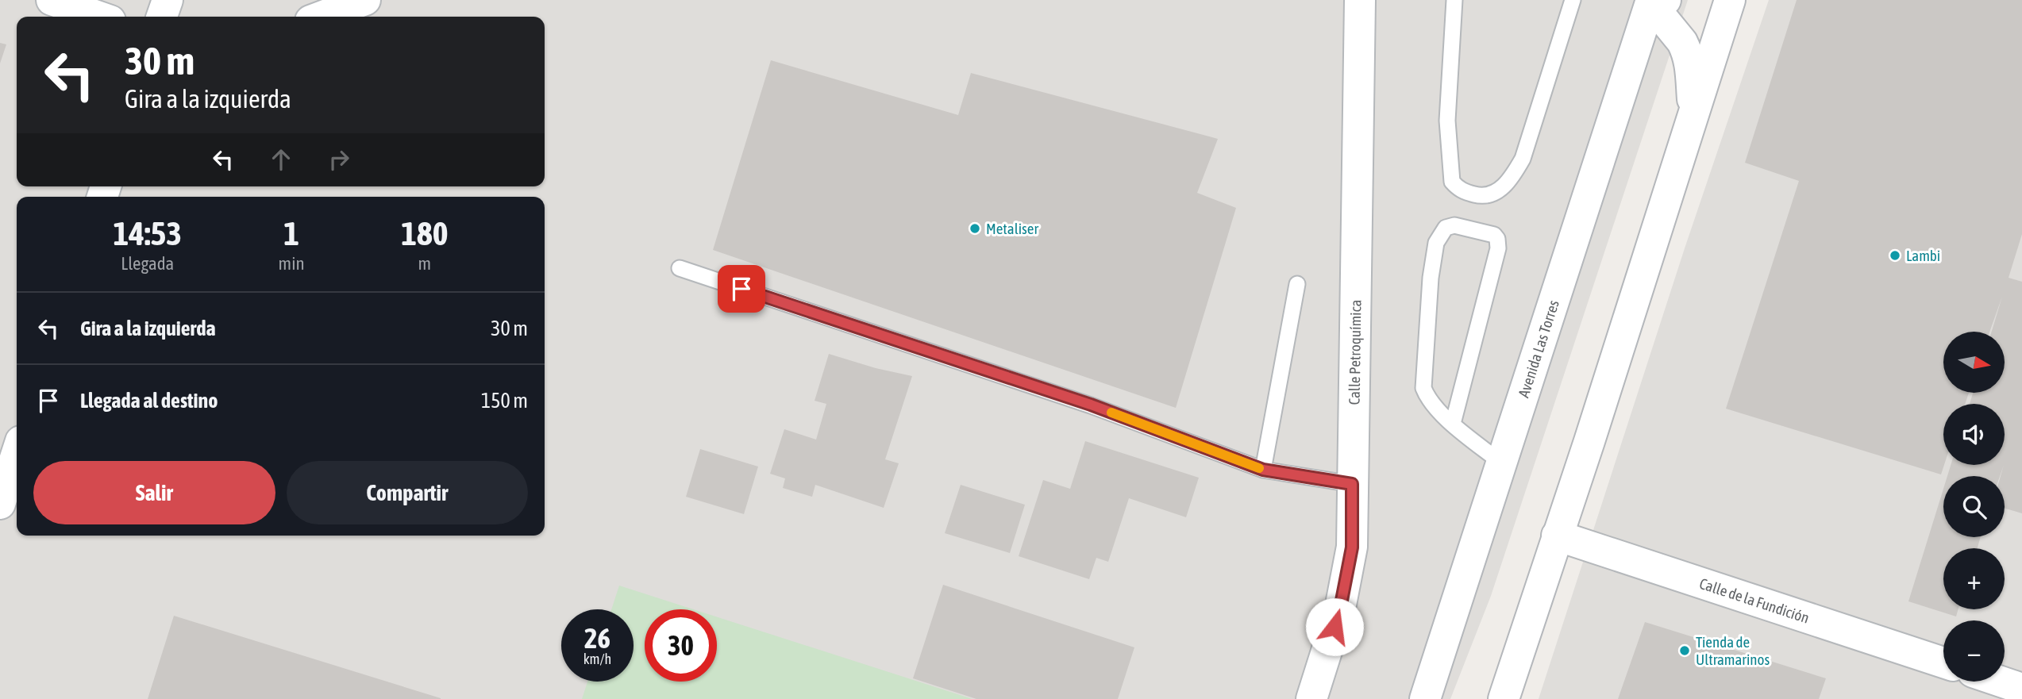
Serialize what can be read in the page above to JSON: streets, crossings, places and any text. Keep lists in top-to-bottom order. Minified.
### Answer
{"streets":{"main road":["Avenida Las Torres","Calle Petroquímica","Calle de la Fundición"]},"places":["Metaliser","Lambi","Tienda de Ultramarinos"],"north":"right","page":{"turn":["30 m","Gira a la izquierda"],"eta":["14:53","Llegada","1","min","180","m"],"list":[{"name":"Gira a la izquierda","value":"30 m"},{"name":"Llegada al destino","value":"150 m"}],"map_buttons":["+","−"],"buttons":["Salir","Compartir"],"speed":"26 km/h","limit":"30"}}
